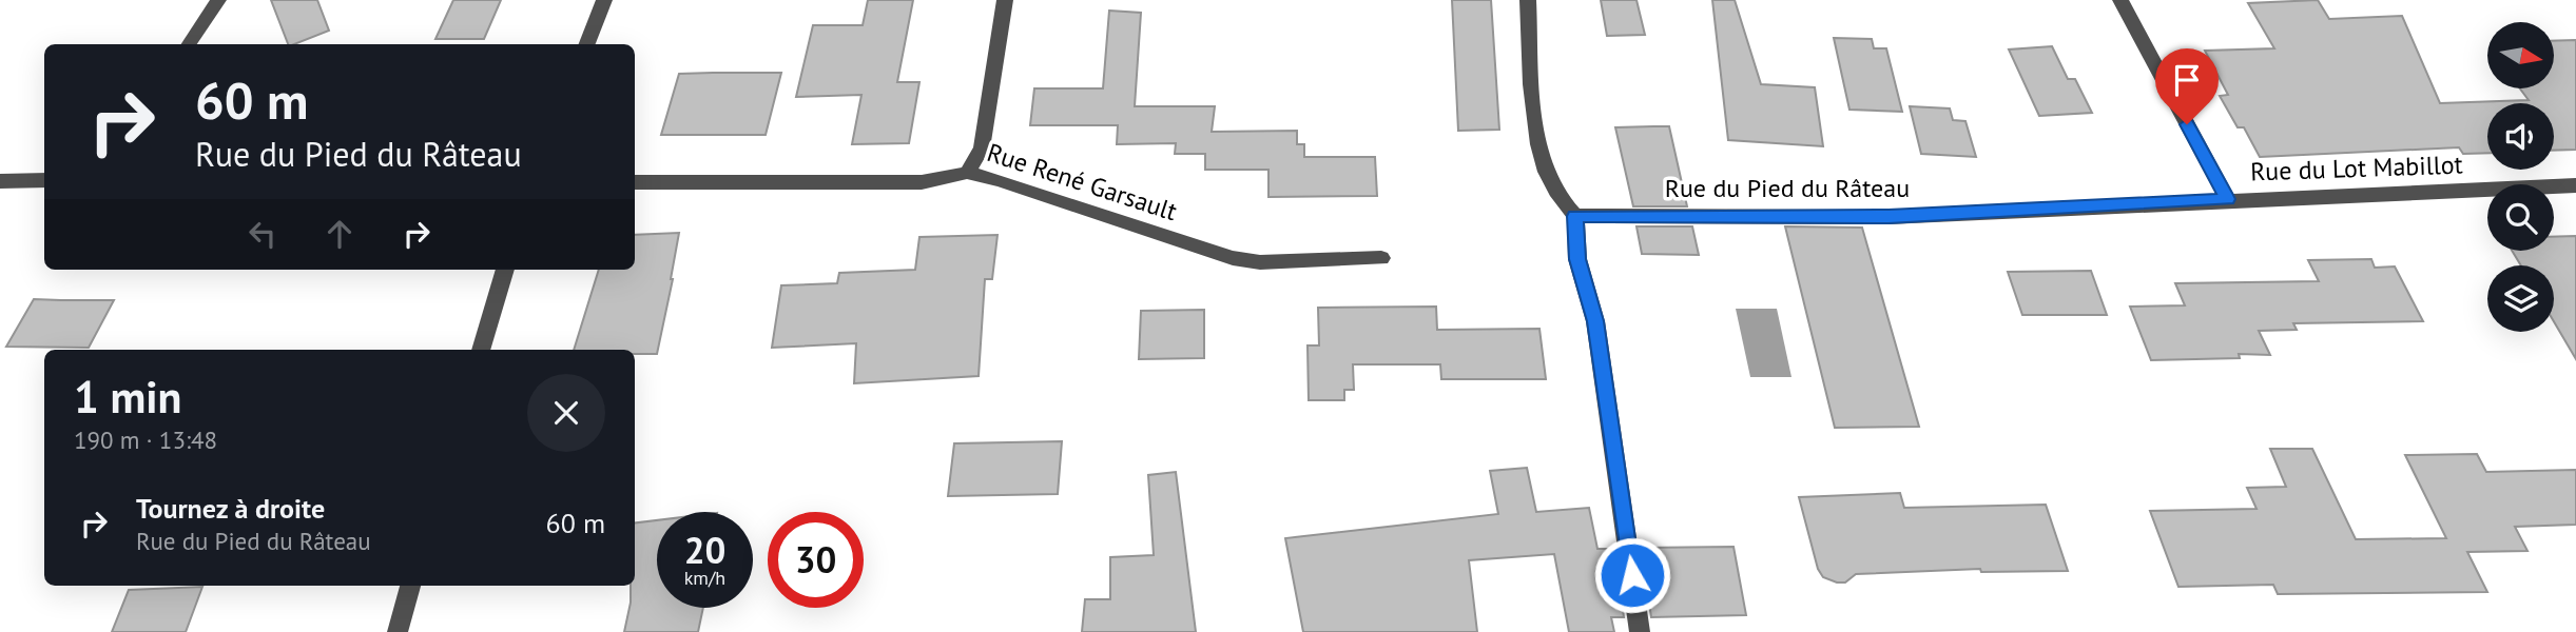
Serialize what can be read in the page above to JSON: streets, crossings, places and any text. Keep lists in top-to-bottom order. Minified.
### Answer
{"streets":{"street":["Rue du Lot Mabillot","Rue René Garsault","Rue du Pied du Râteau"]},"crossings":[["Rue du Lot Mabillot","Rue du Pied du Râteau"]],"north":"right","page":{"turn":["60 m","Rue du Pied du Râteau"],"heading":["1 min","190 m · 13:48"],"list":[{"name":"Tournez à droite","note":"Rue du Pied du Râteau","value":"60 m"}],"speed":"20 km/h","limit":"30"}}
